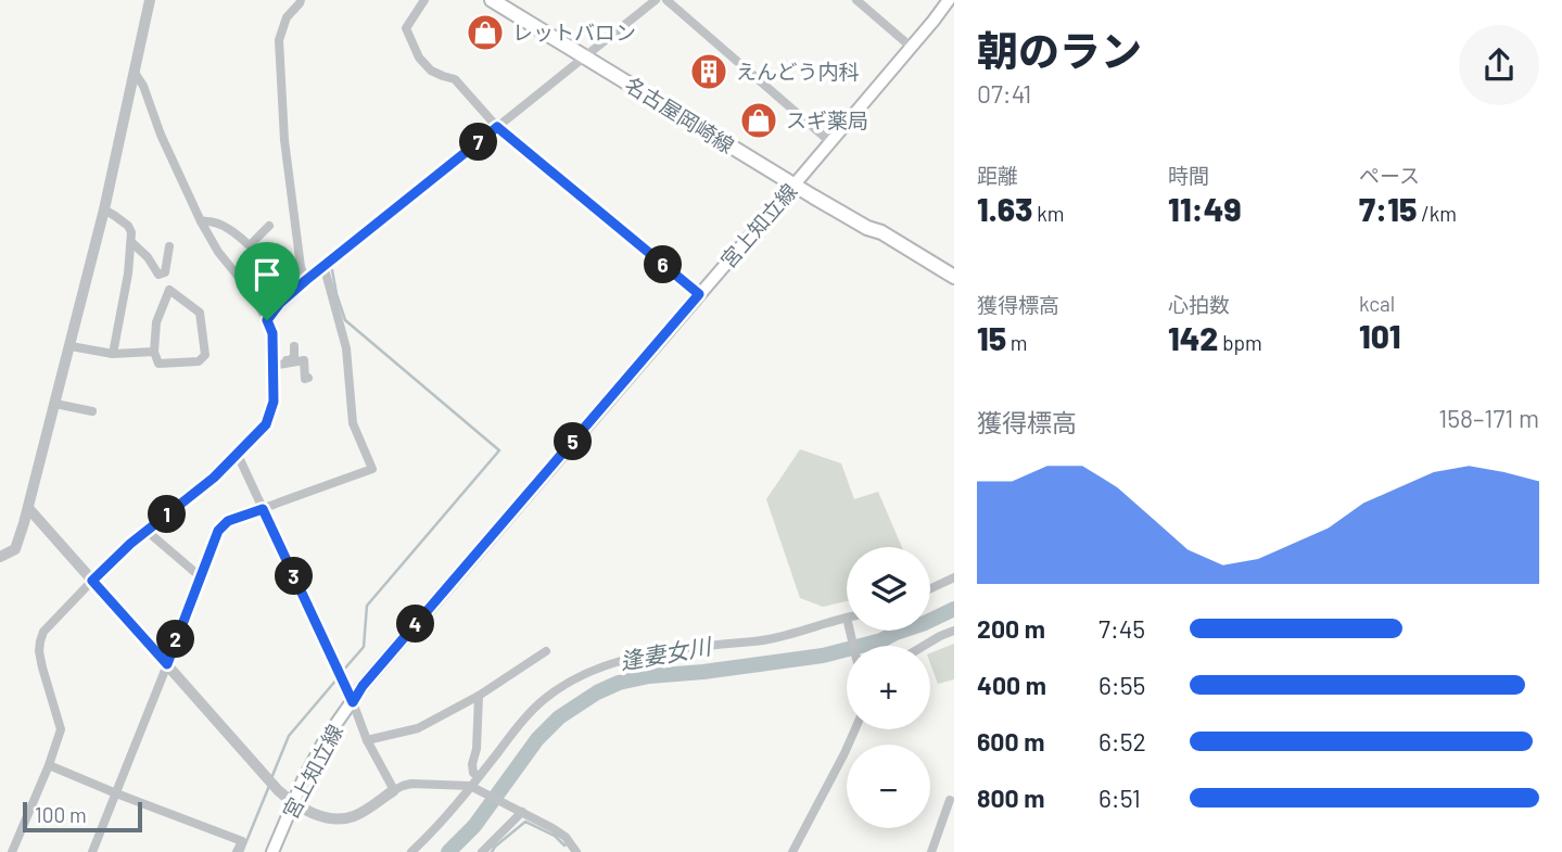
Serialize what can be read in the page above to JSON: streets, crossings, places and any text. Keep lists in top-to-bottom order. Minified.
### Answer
{"streets":{"main road":["名古屋岡崎線","宮上知立線"]},"crossings":[["名古屋岡崎線","宮上知立線"]],"water":["逢妻女川"],"places":{"shop":["レットバロン","スギ薬局"],"building":["えんどう内科"]},"scale_bar":"100 m","page":{"heading":["朝のラン","07:41"],"pins":["7","6","5","1","3","4","2"],"stats":[["距離","1.63 km"],["時間","11:49"],["ペース","7:15 /km"],["獲得標高","15 m"],["心拍数","142 bpm"],["kcal","101"]],"chart":["獲得標高","158–171 m"],"map_buttons":["+","−"],"list":[{"name":"200 m","note":"7:45"},{"name":"400 m","note":"6:55"},{"name":"600 m","note":"6:52"},{"name":"800 m","note":"6:51"}],"scale":"100 m"}}
